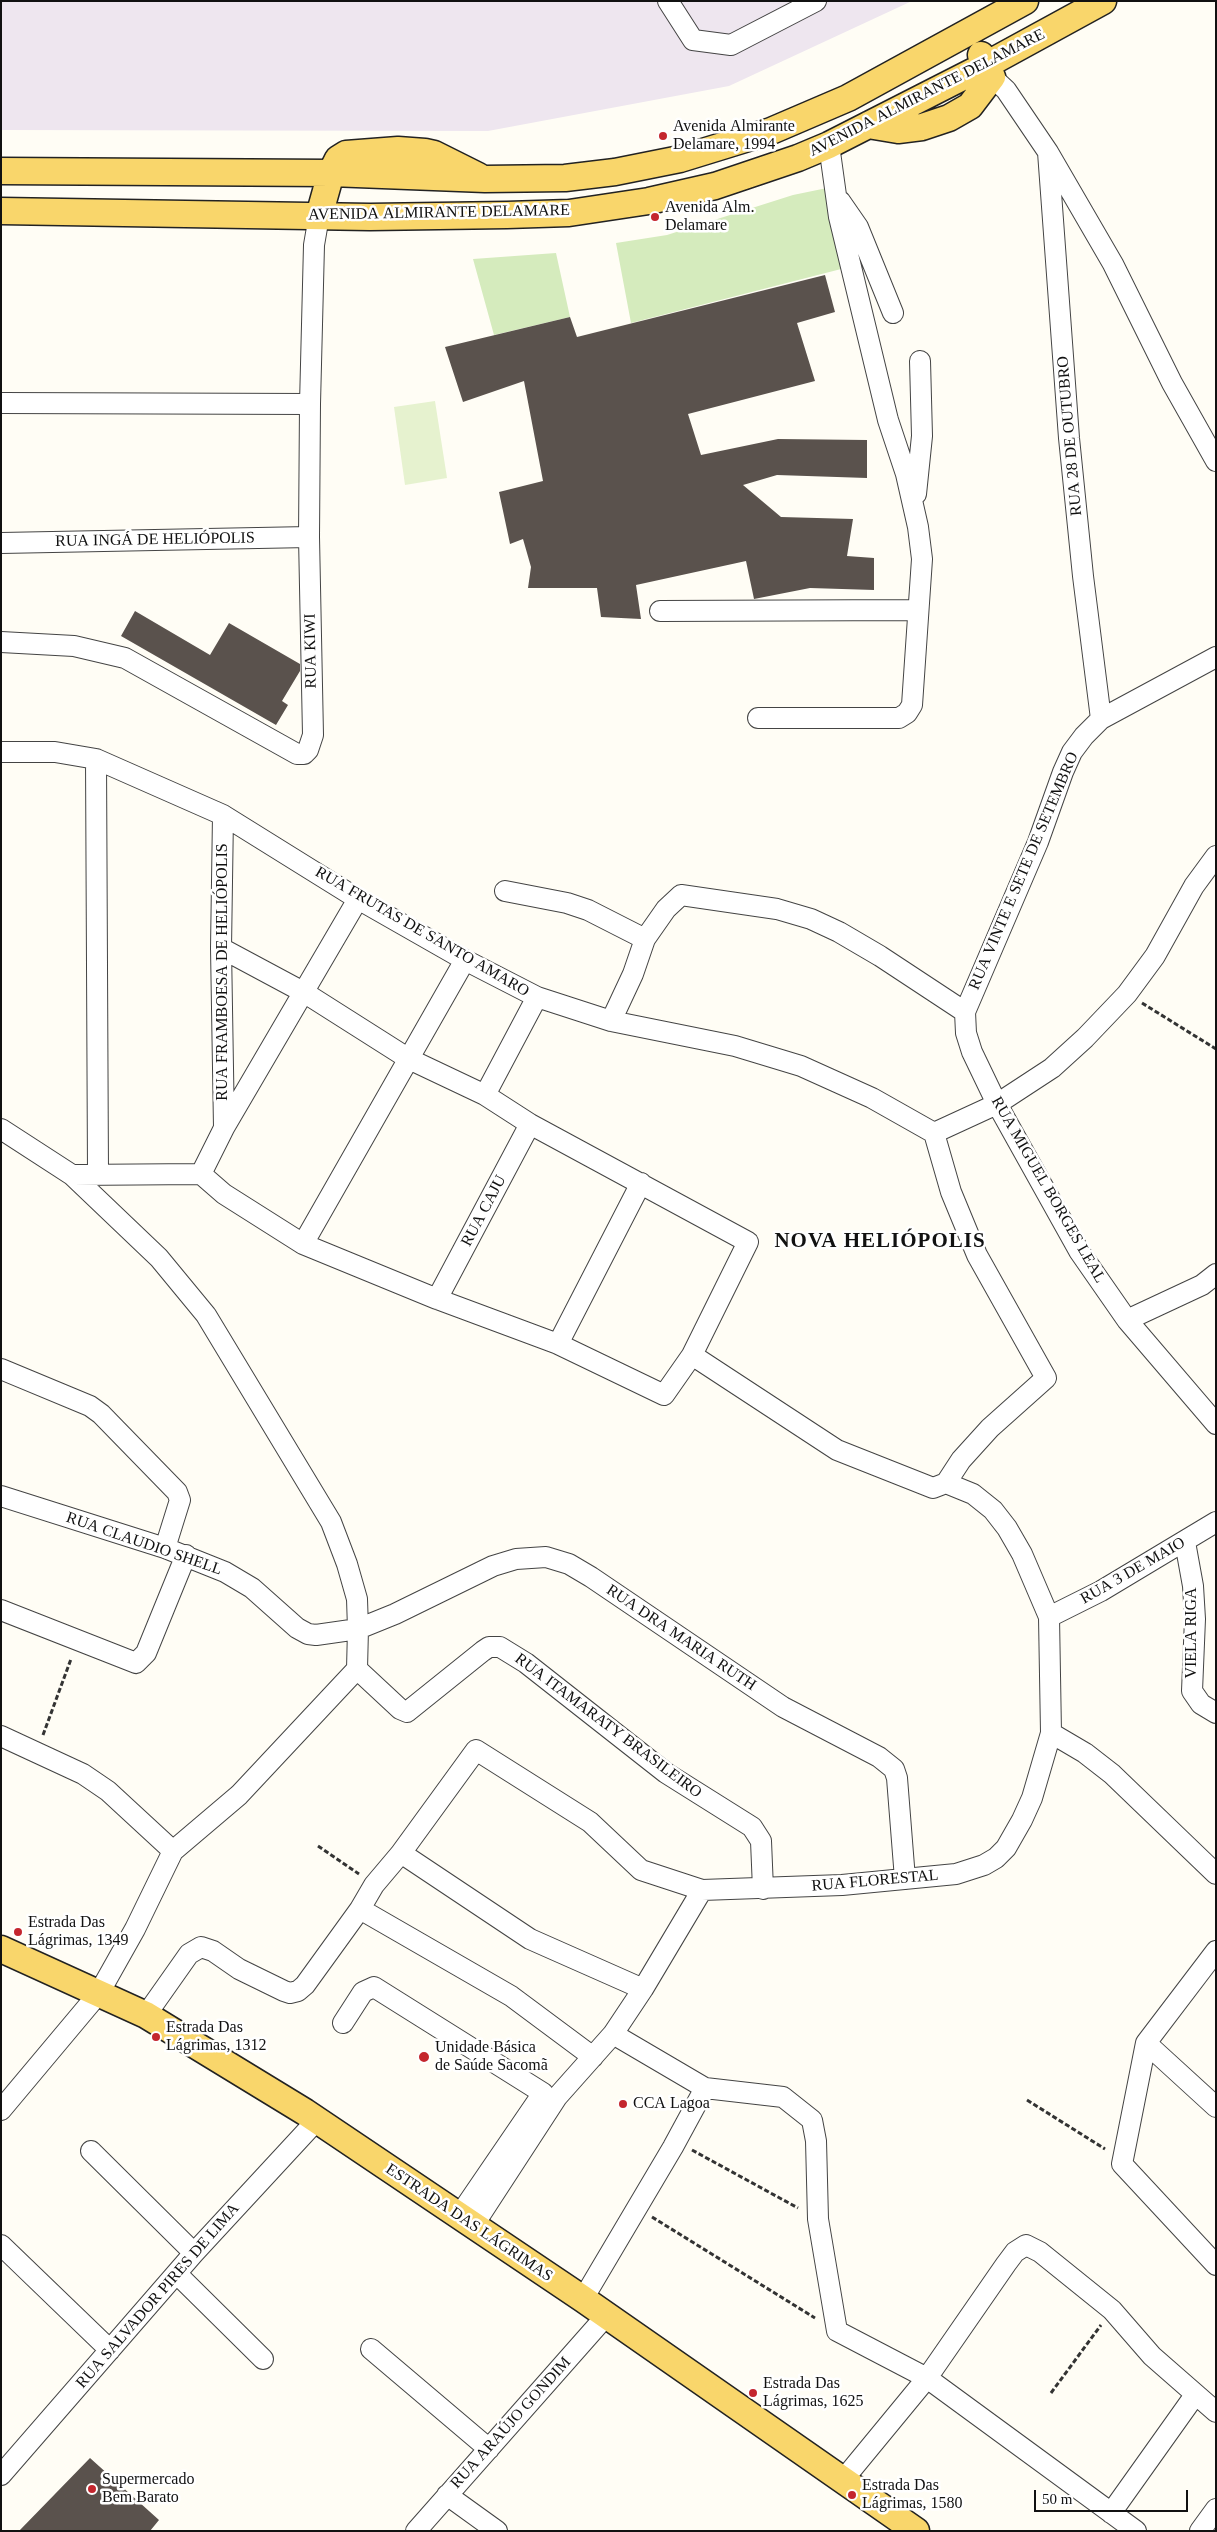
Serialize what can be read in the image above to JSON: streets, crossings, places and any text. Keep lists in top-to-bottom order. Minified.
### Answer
{"streets":{"main road":["AVENIDA ALMIRANTE DELAMARE","ESTRADA DAS LÁGRIMAS"],"street":["RUA 28 DE OUTUBRO","RUA INGÁ DE HELIÓPOLIS","RUA KIWI","RUA VINTE E SETE DE SETEMBRO","RUA FRUTAS DE SANTO AMARO","RUA FRAMBOESA DE HELIÓPOLIS","RUA MIGUEL BORGES LEAL","RUA CAJU","RUA CLAUDIO SHELL","RUA 3 DE MAIO","VIELA RIGA","RUA DRA MARIA RUTH","RUA ITAMARATY BRASILEIRO","RUA FLORESTAL","RUA SALVADOR PIRES DE LIMA","RUA ARAÚJO GONDIM"]},"crossings":[["AVENIDA ALMIRANTE DELAMARE","RUA KIWI"],["RUA 28 DE OUTUBRO","RUA VINTE E SETE DE SETEMBRO"],["RUA INGÁ DE HELIÓPOLIS","RUA KIWI"],["RUA VINTE E SETE DE SETEMBRO","RUA MIGUEL BORGES LEAL"],["RUA FRUTAS DE SANTO AMARO","RUA FRAMBOESA DE HELIÓPOLIS"],["RUA CLAUDIO SHELL","RUA DRA MARIA RUTH"],["RUA 3 DE MAIO","VIELA RIGA"],["RUA 3 DE MAIO","RUA FLORESTAL"],["RUA DRA MARIA RUTH","RUA FLORESTAL"],["RUA ITAMARATY BRASILEIRO","RUA FLORESTAL"],["ESTRADA DAS LÁGRIMAS","RUA SALVADOR PIRES DE LIMA"],["ESTRADA DAS LÁGRIMAS","RUA ARAÚJO GONDIM"]],"districts":["NOVA HELIÓPOLIS"],"places":["Avenida Almirante Delamare, 1994","Avenida Alm. Delamare","Estrada Das Lágrimas, 1349","Estrada Das Lágrimas, 1312","Unidade Básica de Saúde Sacomã","CCA Lagoa","Estrada Das Lágrimas, 1625","Supermercado Bem Barato","Estrada Das Lágrimas, 1580"],"scale_bar":"50 m"}
